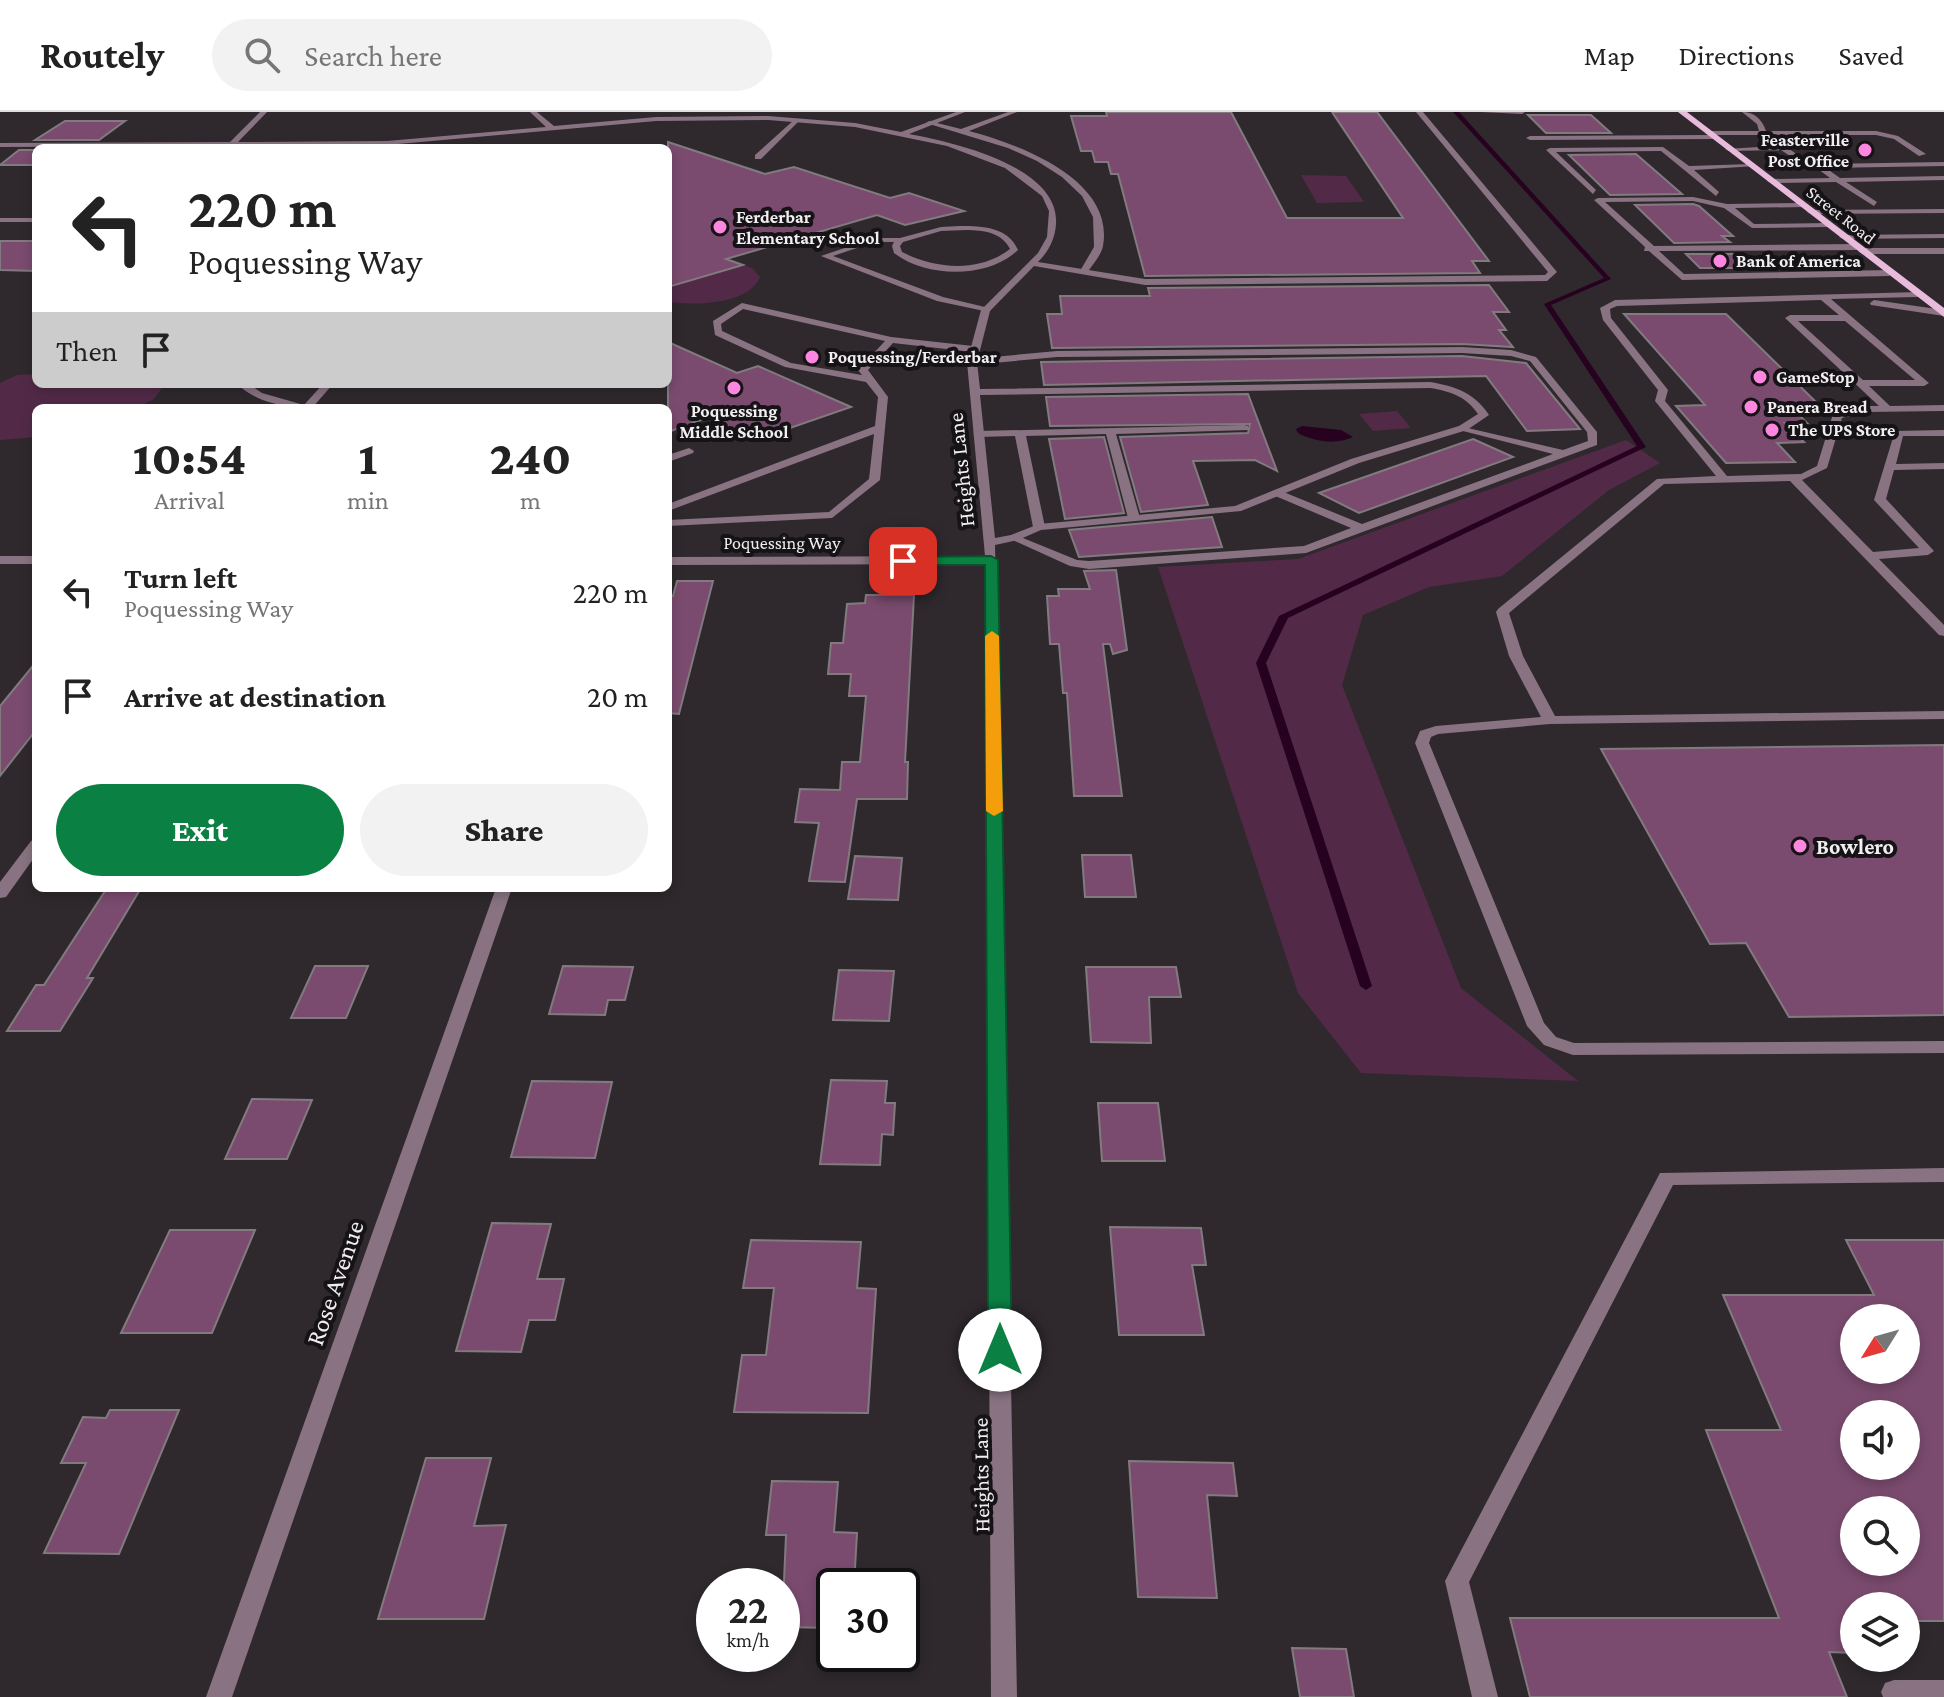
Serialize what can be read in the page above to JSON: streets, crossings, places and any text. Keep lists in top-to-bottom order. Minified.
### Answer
{"streets":{"main road":["Street Road"],"street":["Heights Lane","Poquessing Way","Rose Avenue"]},"crossings":[["Heights Lane","Poquessing Way"]],"places":["Feasterville Post Office","Ferderbar Elementary School","Bank of America","Poquessing/Ferderbar","GameStop","Poquessing Middle School","Panera Bread","The UPS Store","Bowlero"],"north":"bottom left","page":{"header":"Routely","search":"Search here","nav":["Map","Directions","Saved"],"turn":["220 m","Poquessing Way"],"then":"Then","eta":["10:54","Arrival","1","min","240","m"],"list":[{"name":"Turn left","note":"Poquessing Way","value":"220 m"},{"name":"Arrive at destination","value":"20 m"}],"buttons":["Exit","Share"],"speed":"22 km/h","limit":"30"}}
